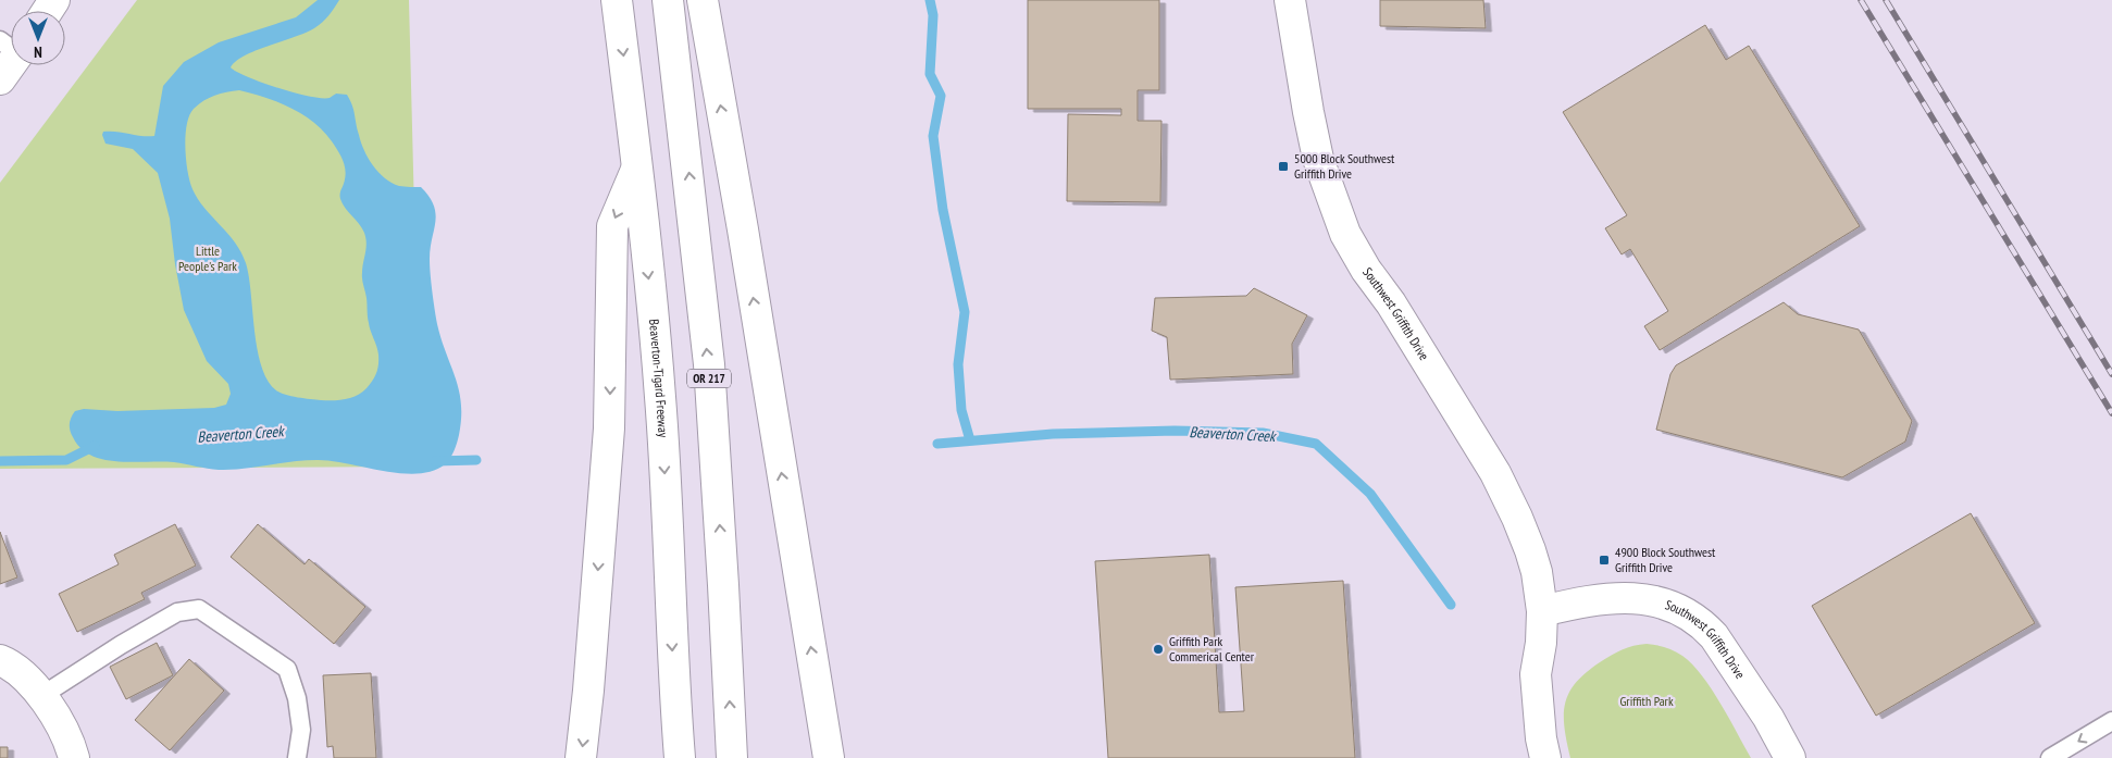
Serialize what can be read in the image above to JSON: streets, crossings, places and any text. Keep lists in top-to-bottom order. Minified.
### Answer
{"streets":{"main road":["Southwest Griffith Drive","Beaverton-Tigard Freeway","OR 217"]},"water":["Beaverton Creek"],"parks":["Little People's Park","Griffith Park"],"places":{"transit":["5000 Block Southwest Griffith Drive","4900 Block Southwest Griffith Drive"],"other":["Griffith Park Commerical Center"]},"north":"bottom"}
